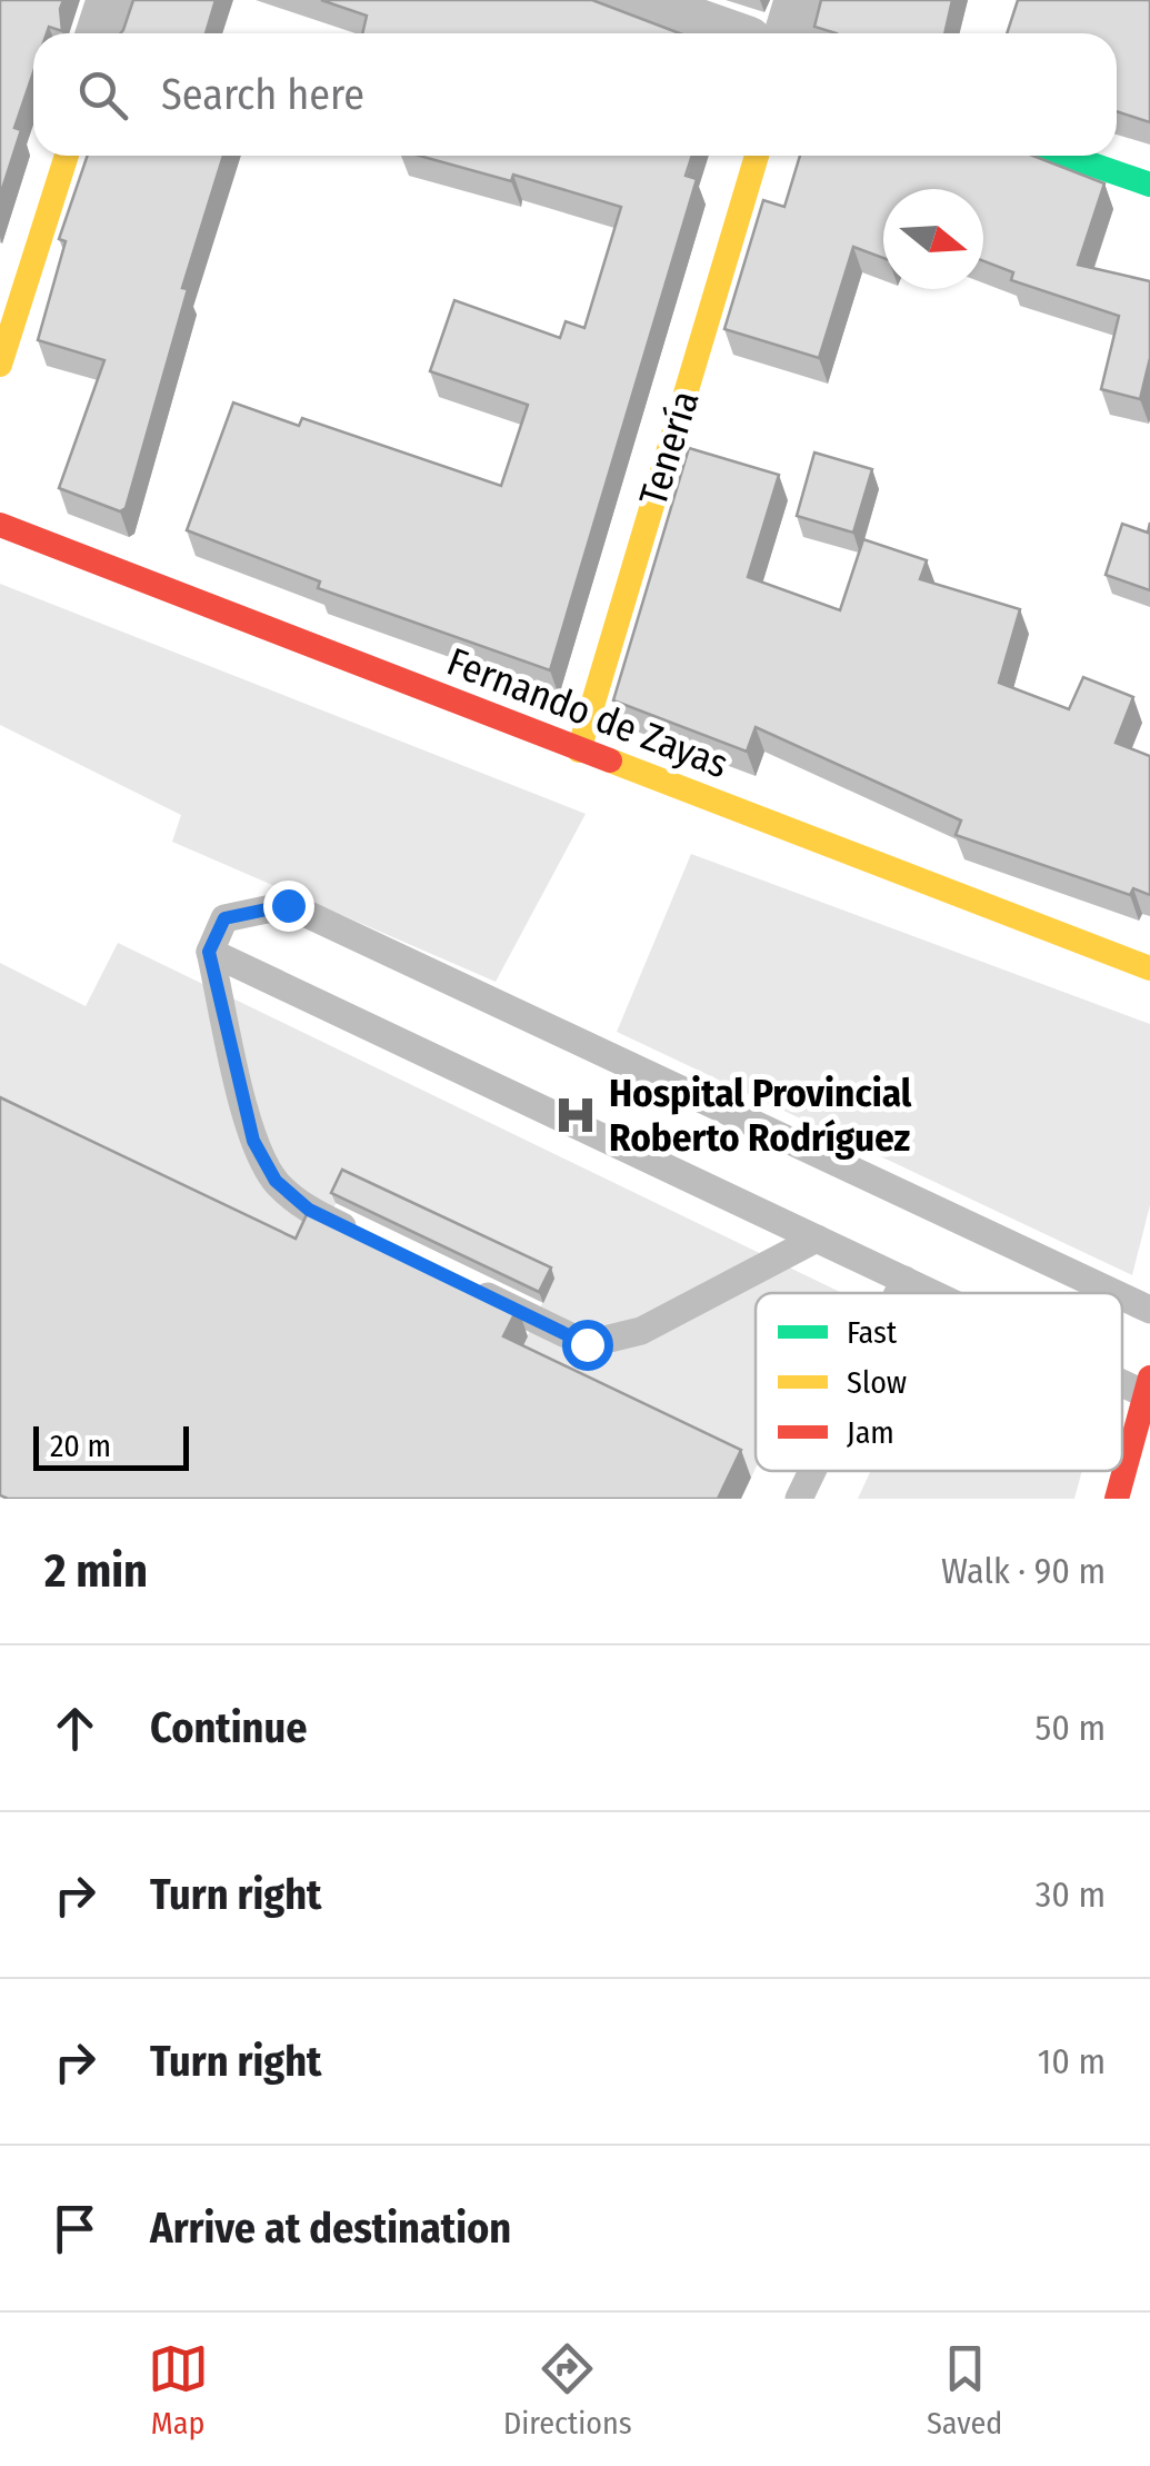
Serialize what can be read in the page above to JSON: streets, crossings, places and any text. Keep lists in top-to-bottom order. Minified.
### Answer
{"streets":{"street":["Tenería","Fernando de Zayas"]},"crossings":[["Tenería","Fernando de Zayas"]],"places":{"hospital":["Hospital Provincial Roberto Rodríguez"]},"legend":["Fast","Slow","Jam"],"scale_bar":"20 m","north":"right","page":{"search":"Search here","scale":"20 m","heading":["2 min","Walk · 90 m"],"list":[["Continue","50 m"],["Turn right","30 m"],["Turn right","10 m"],"Arrive at destination"],"nav":["Map","Directions","Saved"]}}
